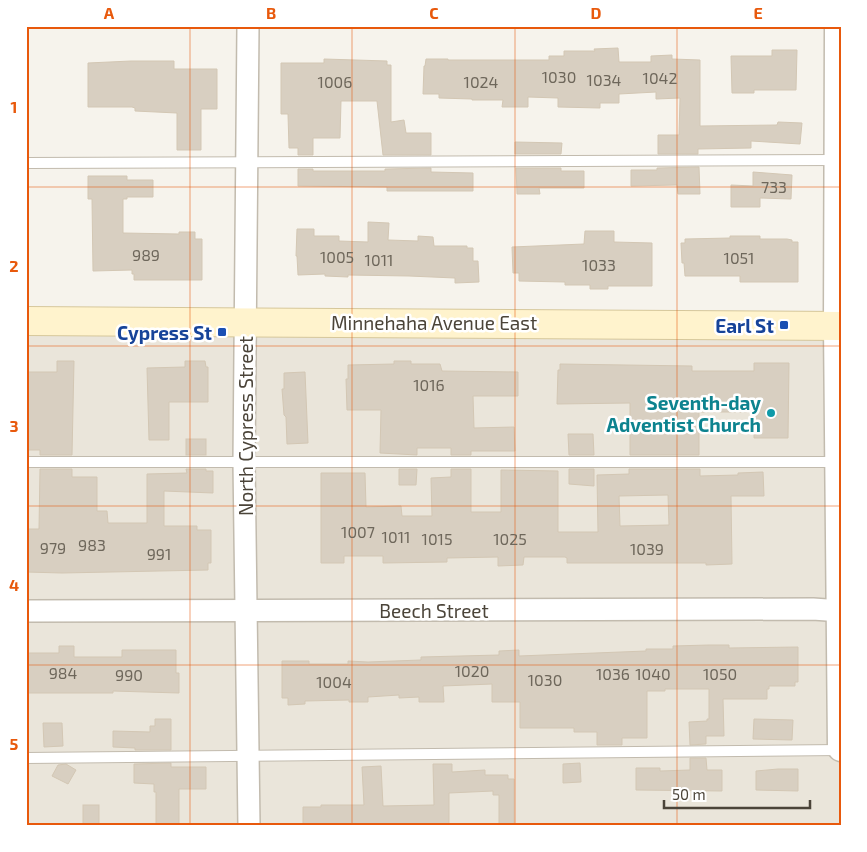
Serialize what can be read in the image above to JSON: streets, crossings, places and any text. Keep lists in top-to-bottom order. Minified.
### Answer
{"streets":{"main road":["Minnehaha Avenue East"],"street":["North Cypress Street","Beech Street"]},"crossings":[["Minnehaha Avenue East","North Cypress Street"],["North Cypress Street","Beech Street"]],"places":{"transit":["Earl St","Cypress St"],"other":["Seventh-day Adventist Church"]},"house_numbers":["1030","1042","1034","1006","1024","733","989","1005","1051","1011","1033","1016","1007","1011","1015","1025","983","979","1039","991","1020","984","1036","1040","1050","990","1030","1004"],"scale_bar":"50 m","grid":{"columns":["A","B","C","D","E"],"rows":["1","2","3","4","5"]}}
